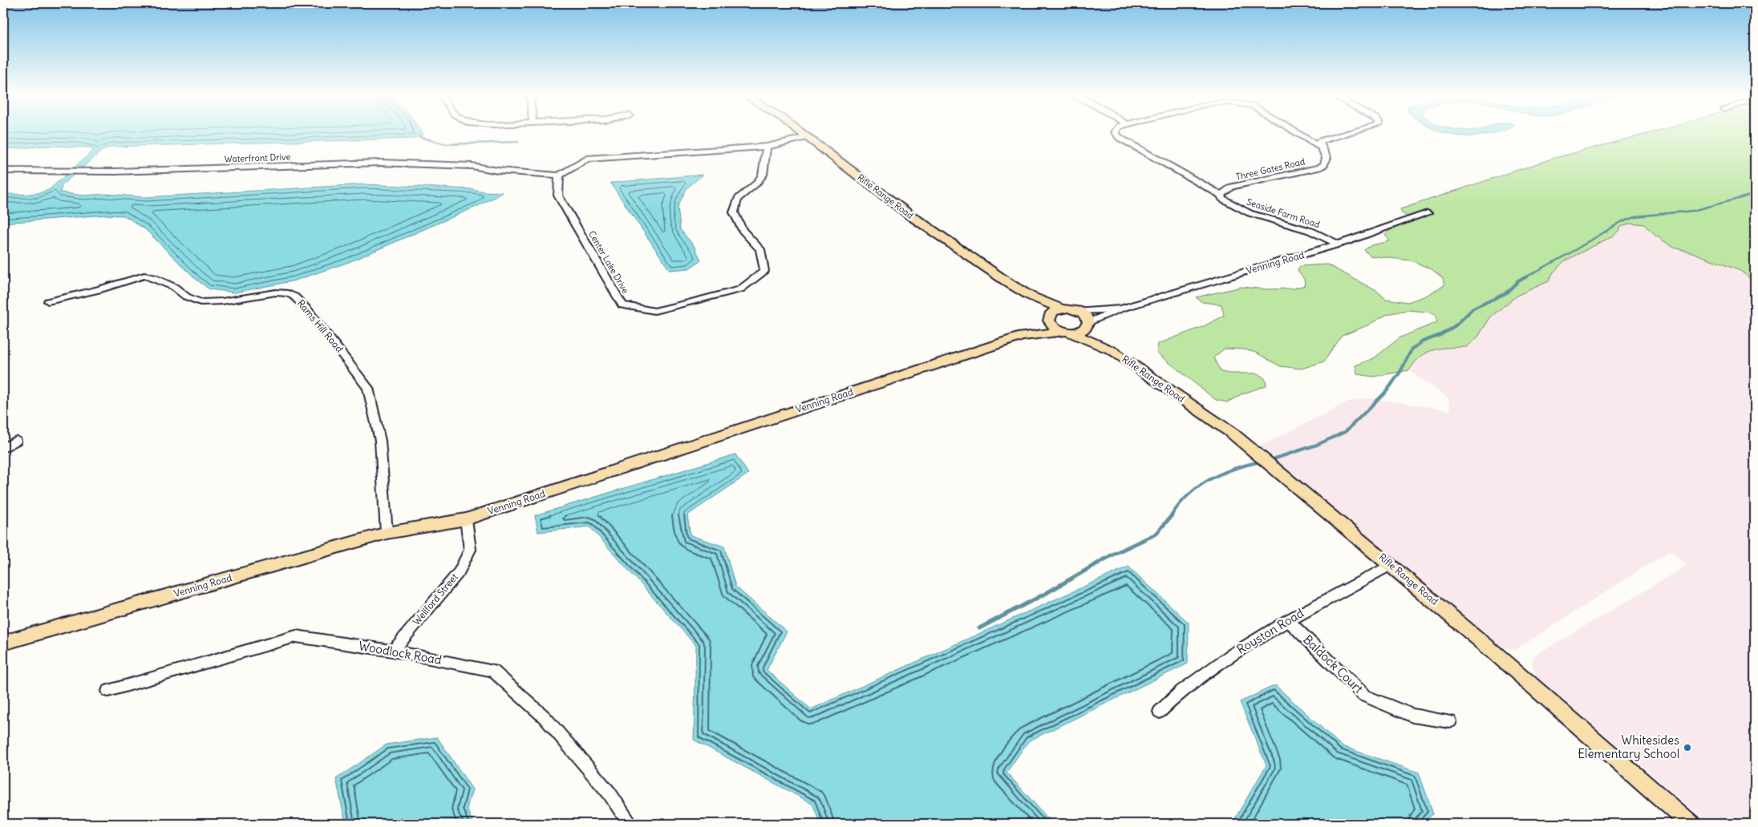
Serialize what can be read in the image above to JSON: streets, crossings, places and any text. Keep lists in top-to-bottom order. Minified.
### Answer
{"streets":{"main road":["Rifle Range Road","Venning Road"],"street":["Waterfront Drive","Three Gates Road","Seaside Farm Road","Center Lake Drive","Rams Hill Road","Wellford Street","Royston Road","Woodlock Road","Baldock Court"]},"crossings":[["Waterfront Drive","Center Lake Drive"],["Three Gates Road","Seaside Farm Road"],["Rifle Range Road","Venning Road"],["Rifle Range Road","Royston Road"],["Seaside Farm Road","Venning Road"],["Venning Road","Rams Hill Road"],["Venning Road","Wellford Street"],["Wellford Street","Woodlock Road"],["Royston Road","Baldock Court"]],"places":["Whitesides Elementary School"]}
